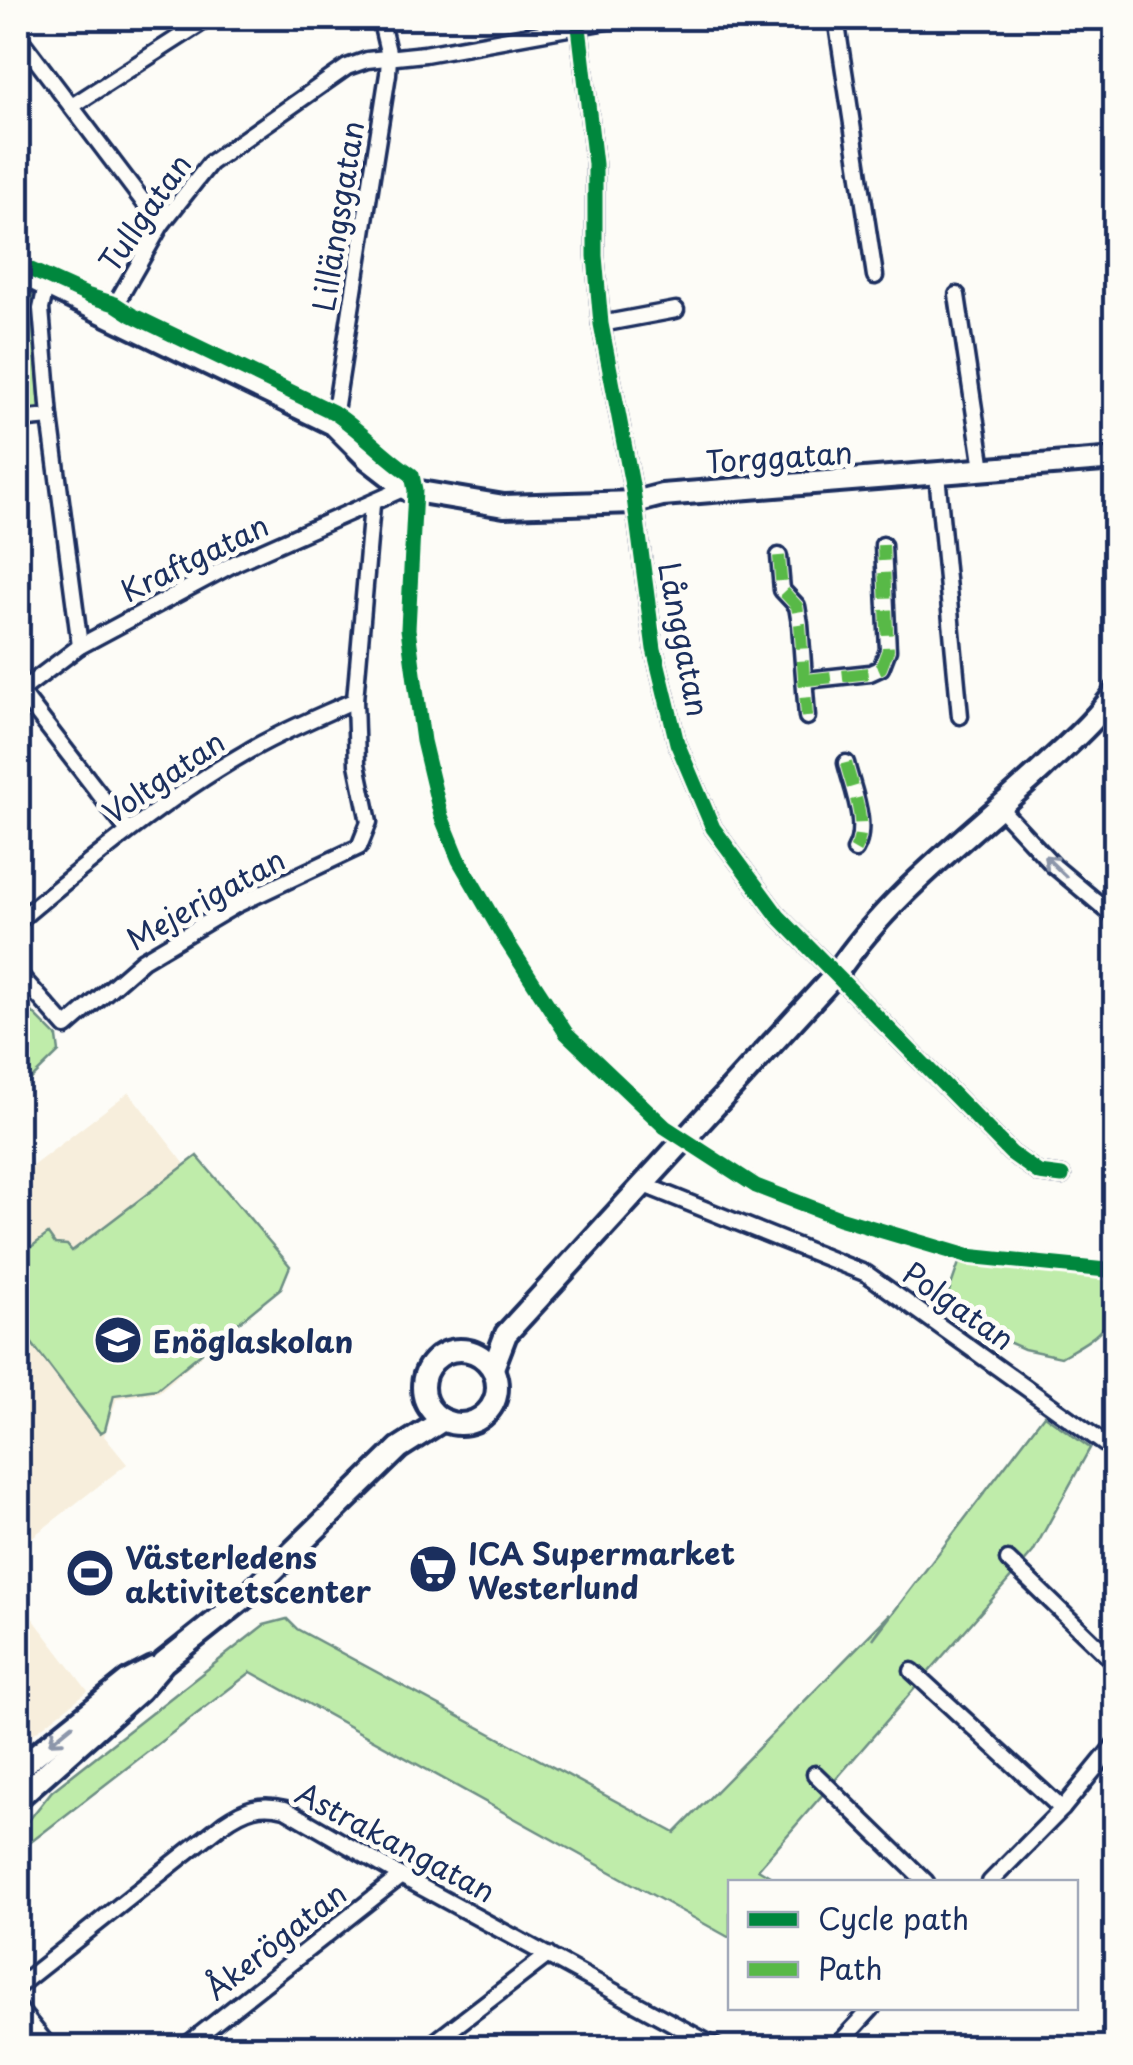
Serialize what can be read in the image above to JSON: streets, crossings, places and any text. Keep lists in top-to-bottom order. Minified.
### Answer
{"streets":{"main road":["Torggatan"],"street":["Tullgatan","Lillängsgatan","Kraftgatan","Långgatan","Voltgatan","Mejerigatan","Polgatan","Astrakangatan","Åkerögatan"]},"crossings":[["Tullgatan","Lillängsgatan"],["Tullgatan","Långgatan"],["Torggatan","Kraftgatan"],["Torggatan","Långgatan"],["Voltgatan","Mejerigatan"],["Astrakangatan","Åkerögatan"]],"places":{"school or university":["Enöglaskolan"],"supermarket":["ICA Supermarket Westerlund"],"sports":["Västerledens aktivitetscenter"]},"legend":["Cycle path","Path"]}
